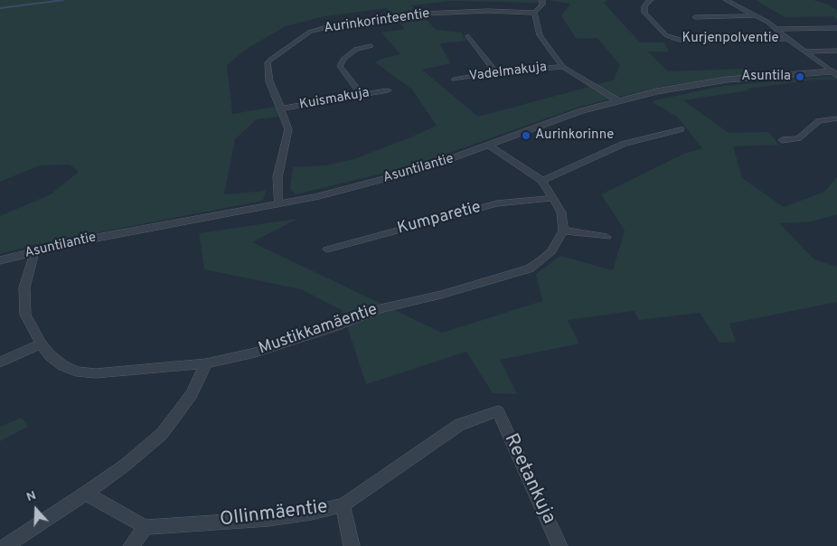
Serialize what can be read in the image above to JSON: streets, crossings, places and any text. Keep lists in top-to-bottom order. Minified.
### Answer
{"streets":{"street":["Aurinkorinteentie","Kurjenpolventie","Vadelmakuja","Kuismakuja","Asuntilantie","Kumparetie","Mustikkamäentie","Reetankuja","Ollinmäentie"]},"crossings":[["Aurinkorinteentie","Kuismakuja"],["Aurinkorinteentie","Asuntilantie"],["Asuntilantie","Mustikkamäentie"],["Reetankuja","Ollinmäentie"]],"places":["Asuntila","Aurinkorinne"],"north":"top"}
